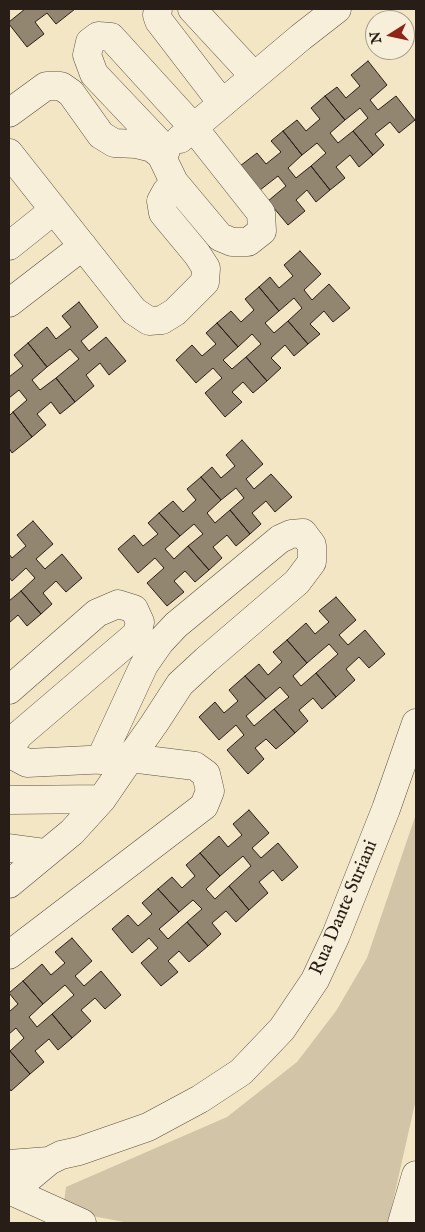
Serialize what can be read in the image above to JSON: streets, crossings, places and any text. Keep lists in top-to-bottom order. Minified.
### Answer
{"streets":{"street":["Rua Dante Suriani"]},"north":"left"}
